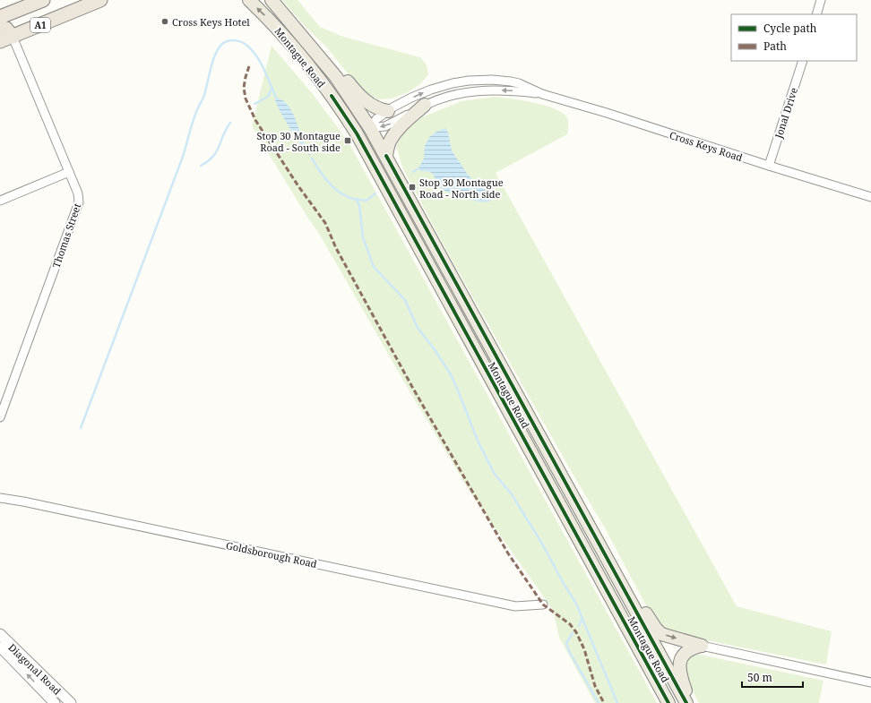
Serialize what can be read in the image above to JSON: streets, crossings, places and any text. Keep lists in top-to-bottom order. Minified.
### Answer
{"streets":{"highway":["A1"],"main road":["Montague Road"],"street":["Jonal Drive","Cross Keys Road","Thomas Street","Goldsborough Road","Diagonal Road"]},"crossings":[["A1","Thomas Street"],["Montague Road","Cross Keys Road"],["Jonal Drive","Cross Keys Road"]],"places":{"other":["Cross Keys Hotel"],"transit":["Stop 30 Montague Road - South side","Stop 30 Montague Road - North side"]},"legend":["Cycle path","Path"],"scale_bar":"50 m"}
